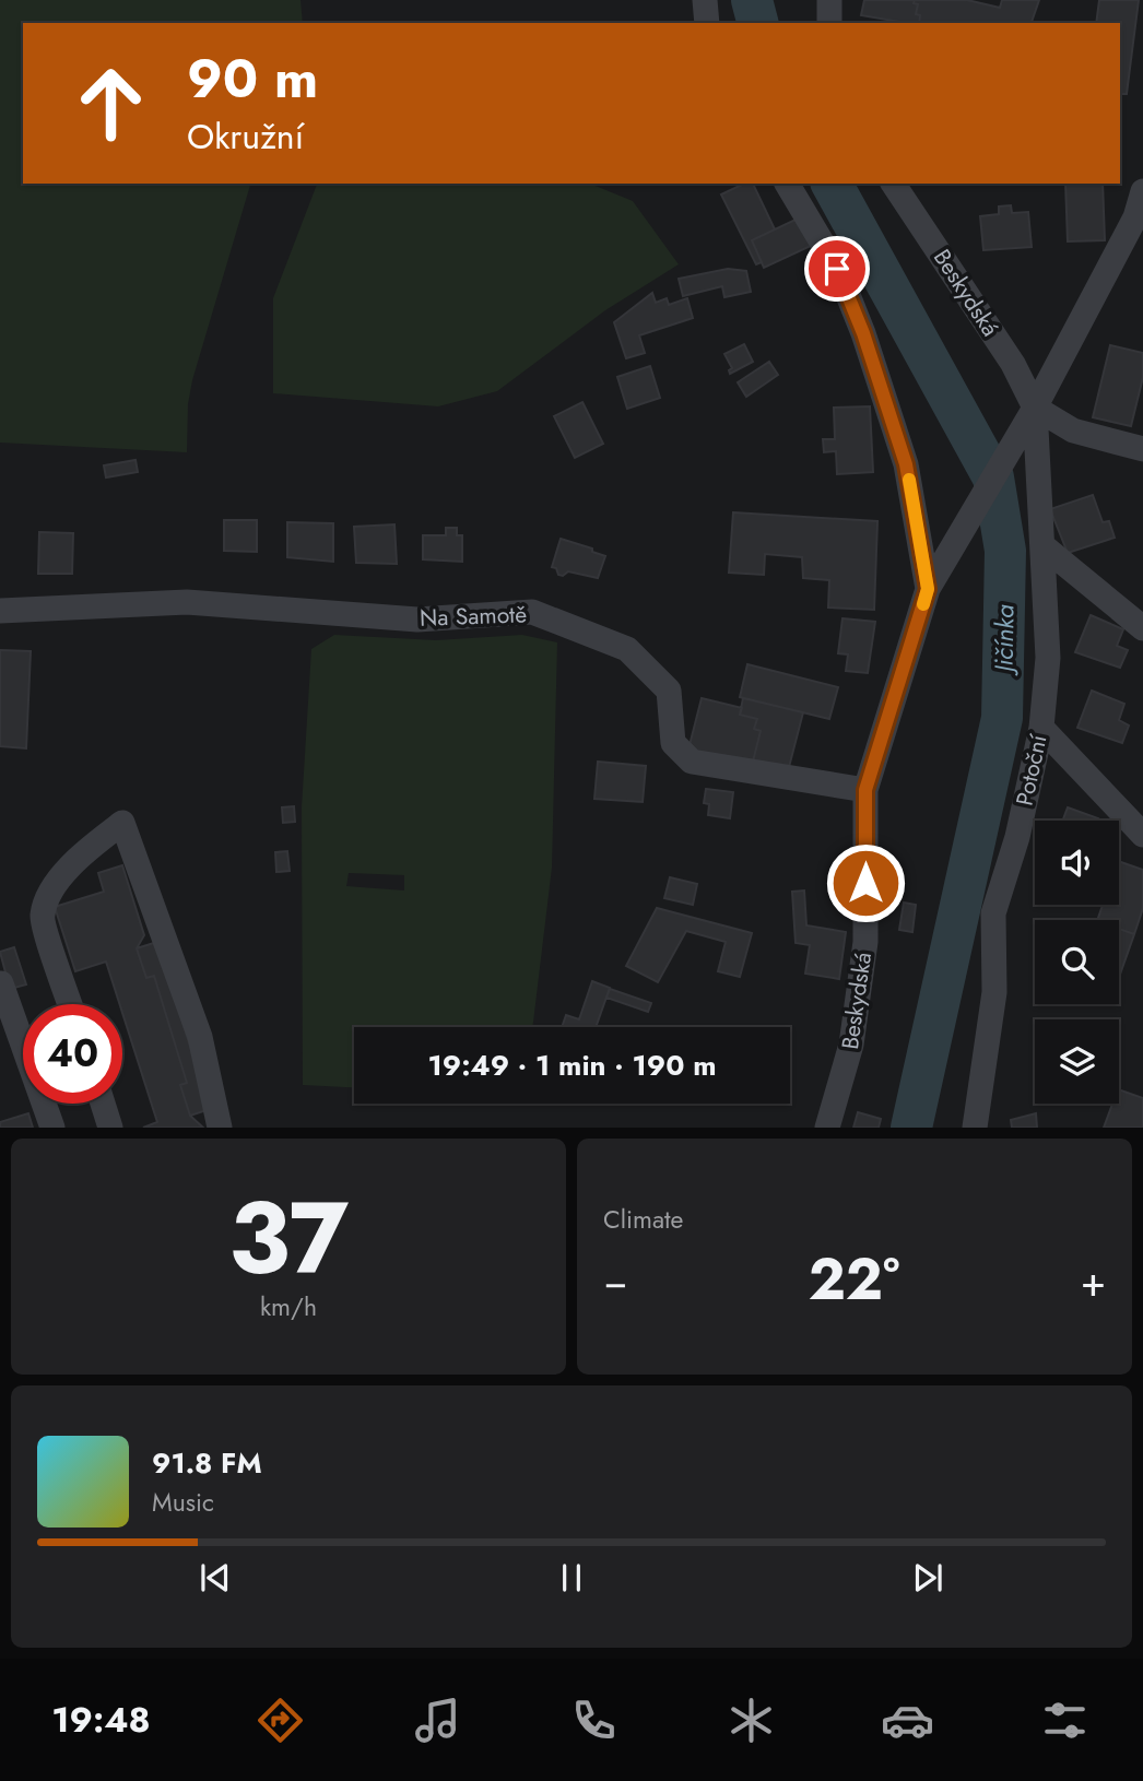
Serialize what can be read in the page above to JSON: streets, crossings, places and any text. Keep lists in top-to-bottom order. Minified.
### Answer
{"streets":{"street":["Beskydská","Na Samotě","Potoční"]},"crossings":[["Beskydská","Na Samotě"],["Beskydská","Potoční"]],"water":["Jičínka"],"page":{"turn":["90 m","Okružní"],"limit":"40","trip":"19:49 · 1 min · 190 m","tile":[["37","km/h"],"Climate"],"heat":["−","22°","+"],"song":["91.8 FM","Music"],"tabs":"19:48"}}
